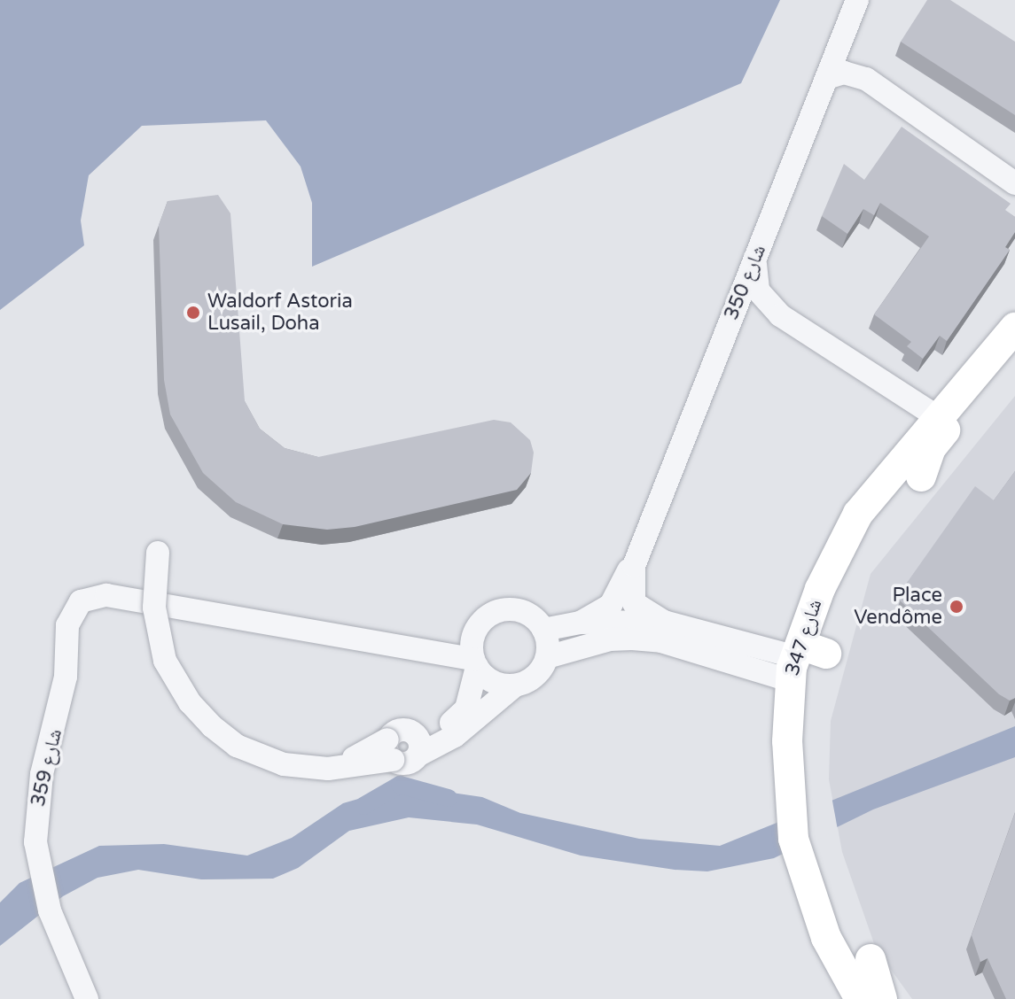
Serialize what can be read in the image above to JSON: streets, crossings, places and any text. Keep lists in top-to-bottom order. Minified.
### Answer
{"streets":{"main road":["شارع 347"],"street":["شارع 350","شارع 359"]},"places":["Waldorf Astoria Lusail, Doha","Place Vendôme"]}
